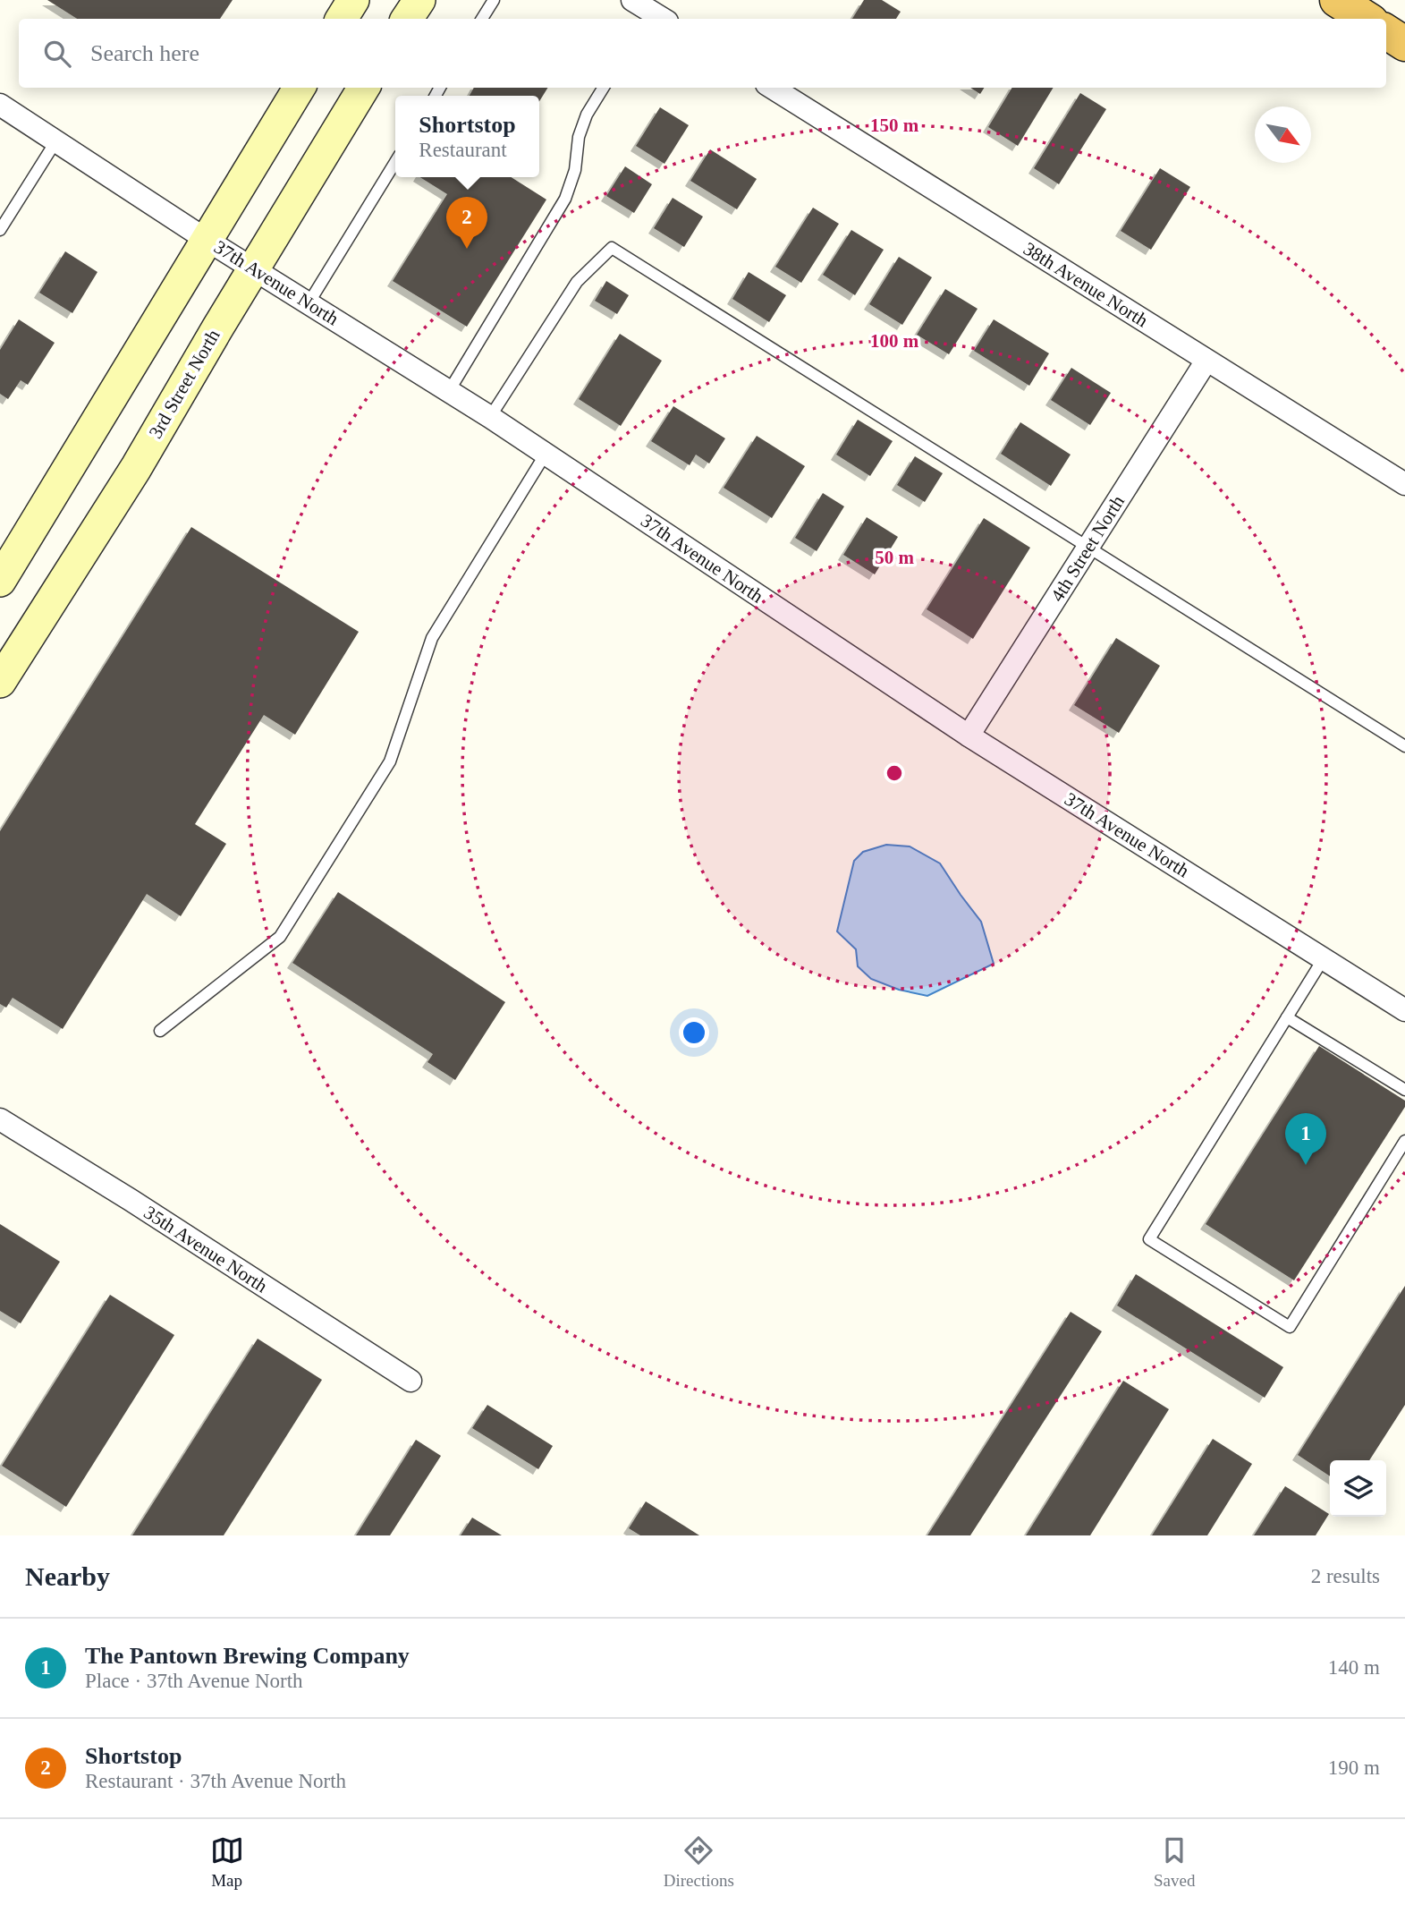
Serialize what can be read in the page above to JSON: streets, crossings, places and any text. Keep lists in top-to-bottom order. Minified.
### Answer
{"streets":{"main road":["3rd Street North"],"street":["37th Avenue North","38th Avenue North","4th Street North","35th Avenue North"]},"crossings":[["37th Avenue North","3rd Street North"],["37th Avenue North","4th Street North"],["38th Avenue North","4th Street North"]],"north":"bottom right","page":{"search":"Search here","popup":["Shortstop","Restaurant"],"pins":["2","1"],"heading":["Nearby","2 results"],"list":[{"mark":"1","name":"The Pantown Brewing Company","note":"Place · 37th Avenue North","value":"140 m"},{"mark":"2","name":"Shortstop","note":"Restaurant · 37th Avenue North","value":"190 m"}],"nav":["Map","Directions","Saved"]},"rings":["150 m","100 m","50 m"]}
